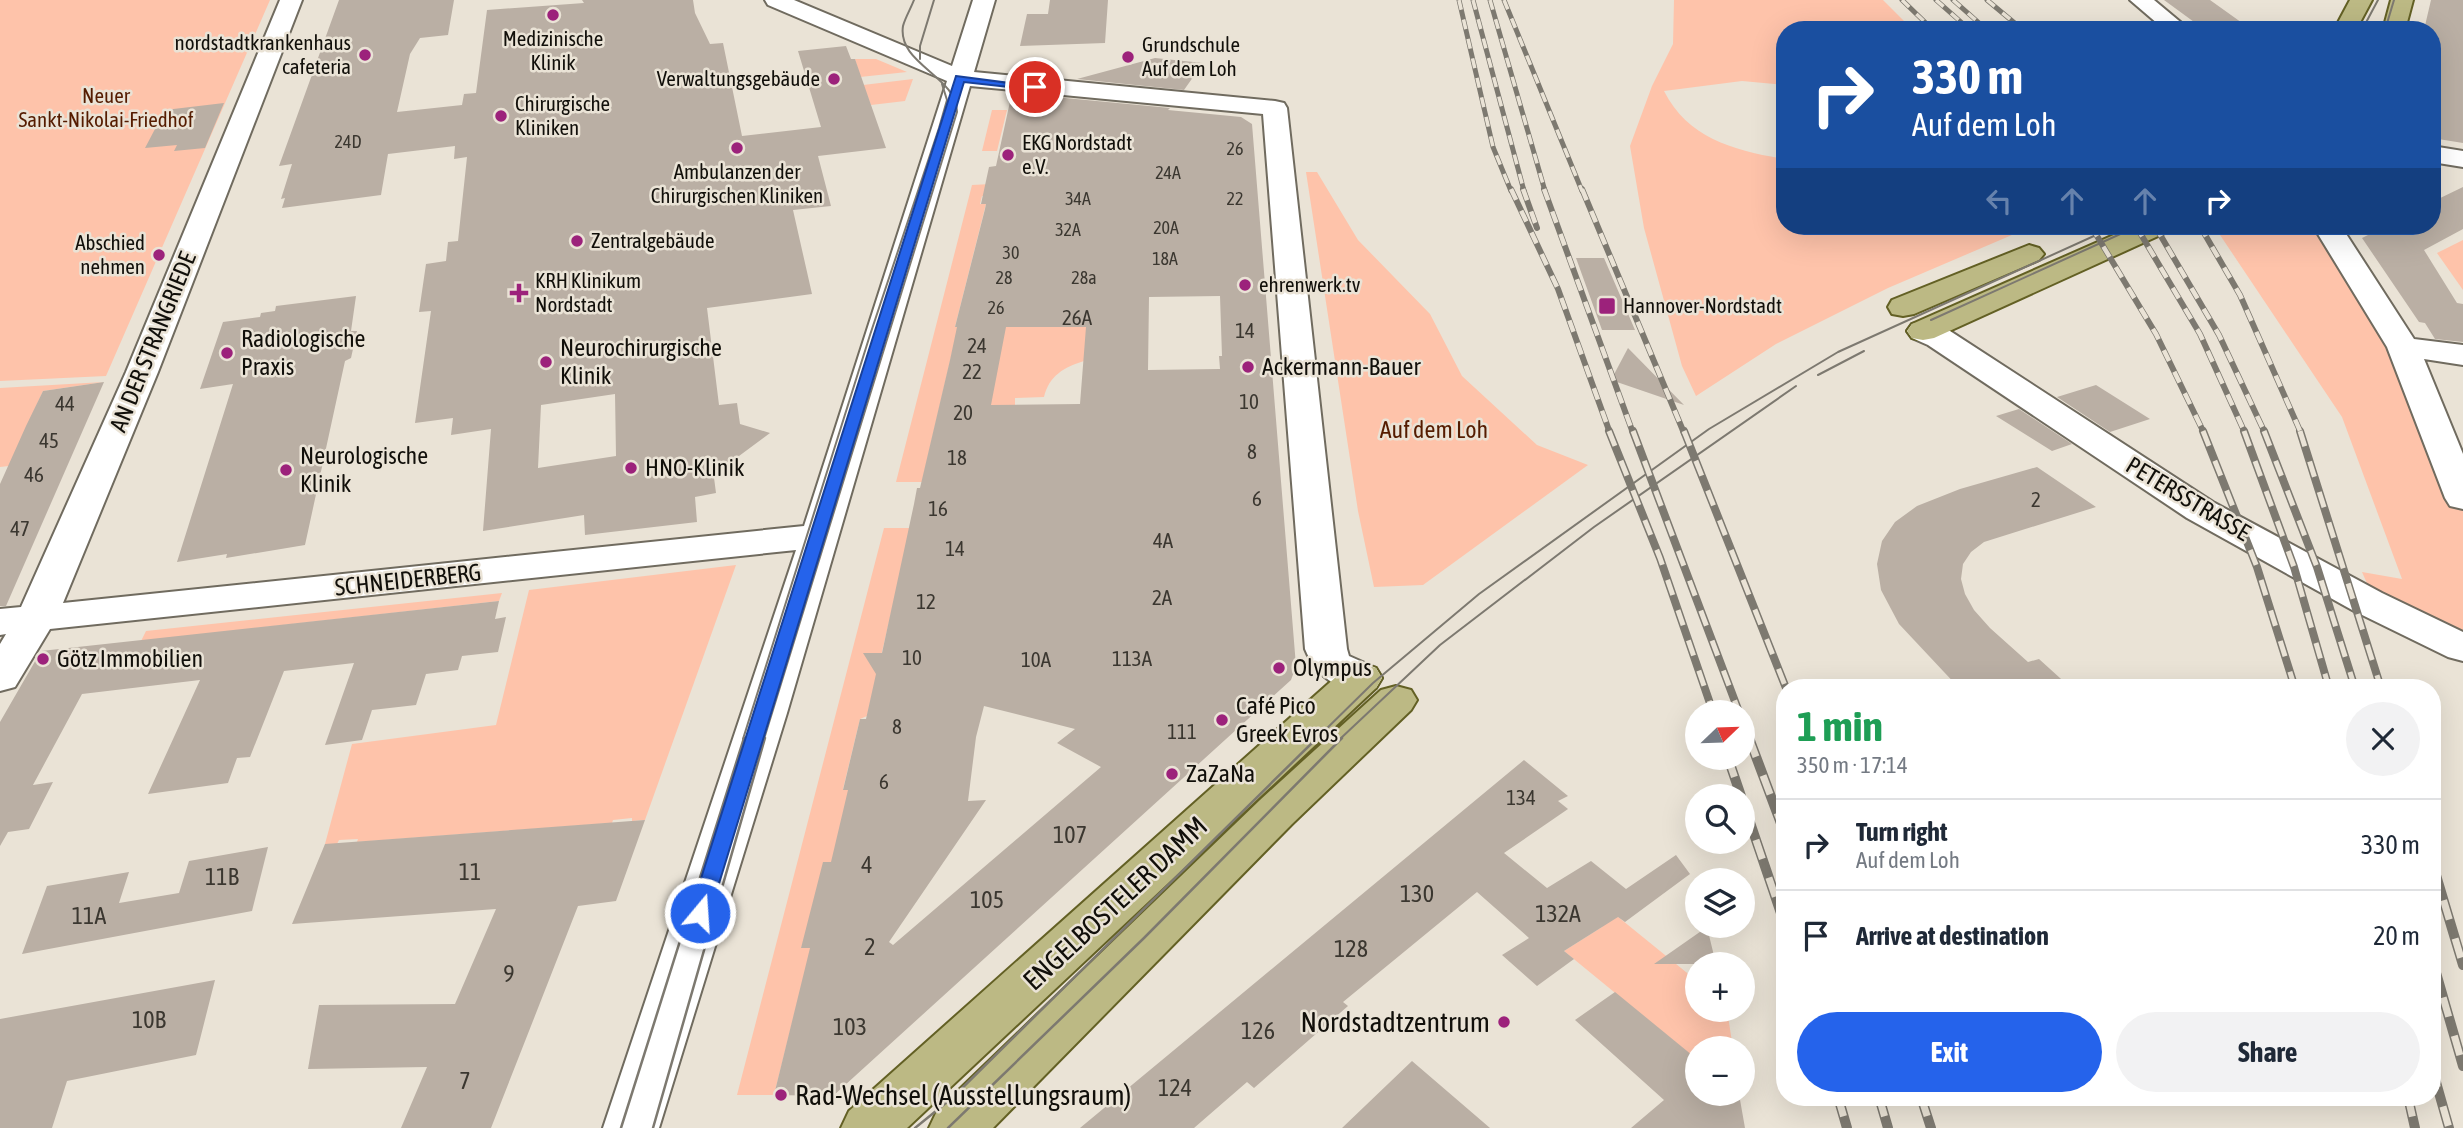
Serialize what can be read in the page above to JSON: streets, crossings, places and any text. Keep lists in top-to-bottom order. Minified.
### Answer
{"streets":{"main road":["ENGELBOSTELER DAMM"],"street":["AN DER STRANGRIEDE","PETERSSTRASSE","SCHNEIDERBERG"]},"crossings":[["AN DER STRANGRIEDE","SCHNEIDERBERG"]],"parks":["Neuer Sankt-Nikolai-Friedhof","Auf dem Loh"],"places":{"other":["Medizinische Klinik","nordstadtkrankenhaus cafeteria","Grundschule Auf dem Loh","Verwaltungsgebäude","Chirurgische Kliniken","Ambulanzen der Chirurgischen Kliniken","EKG Nordstadt e.V.","Zentralgebäude","Abschied nehmen","ehrenwerk.tv","Radiologische Praxis","Neurochirurgische Klinik","Ackermann-Bauer","HNO-Klinik","Neurologische Klinik","Götz Immobilien","Olympus","Café Pico Greek Evros","ZaZaNa","Nordstadtzentrum","Rad-Wechsel (Ausstellungsraum)"],"health":["KRH Klinikum Nordstadt"],"transit":["Hannover-Nordstadt"]},"house_numbers":["24D","26","24A","34A","22","20A","32A","30","18A","28","28a","26","26A","14","24","22","10","44","20","45","8","18","46","6","2","16","47","4A","14","2A","12","10","113A","10A","8","111","6","134","107","4","11","11B","130","105","132A","11A","2","128","9","10B","103","126","7","124"],"north":"top right","page":{"turn":["330 m","Auf dem Loh"],"heading":["1 min","350 m · 17:14"],"map_buttons":["+","−"],"list":[{"name":"Turn right","note":"Auf dem Loh","value":"330 m"},{"name":"Arrive at destination","value":"20 m"}],"buttons":["Exit","Share"]}}
